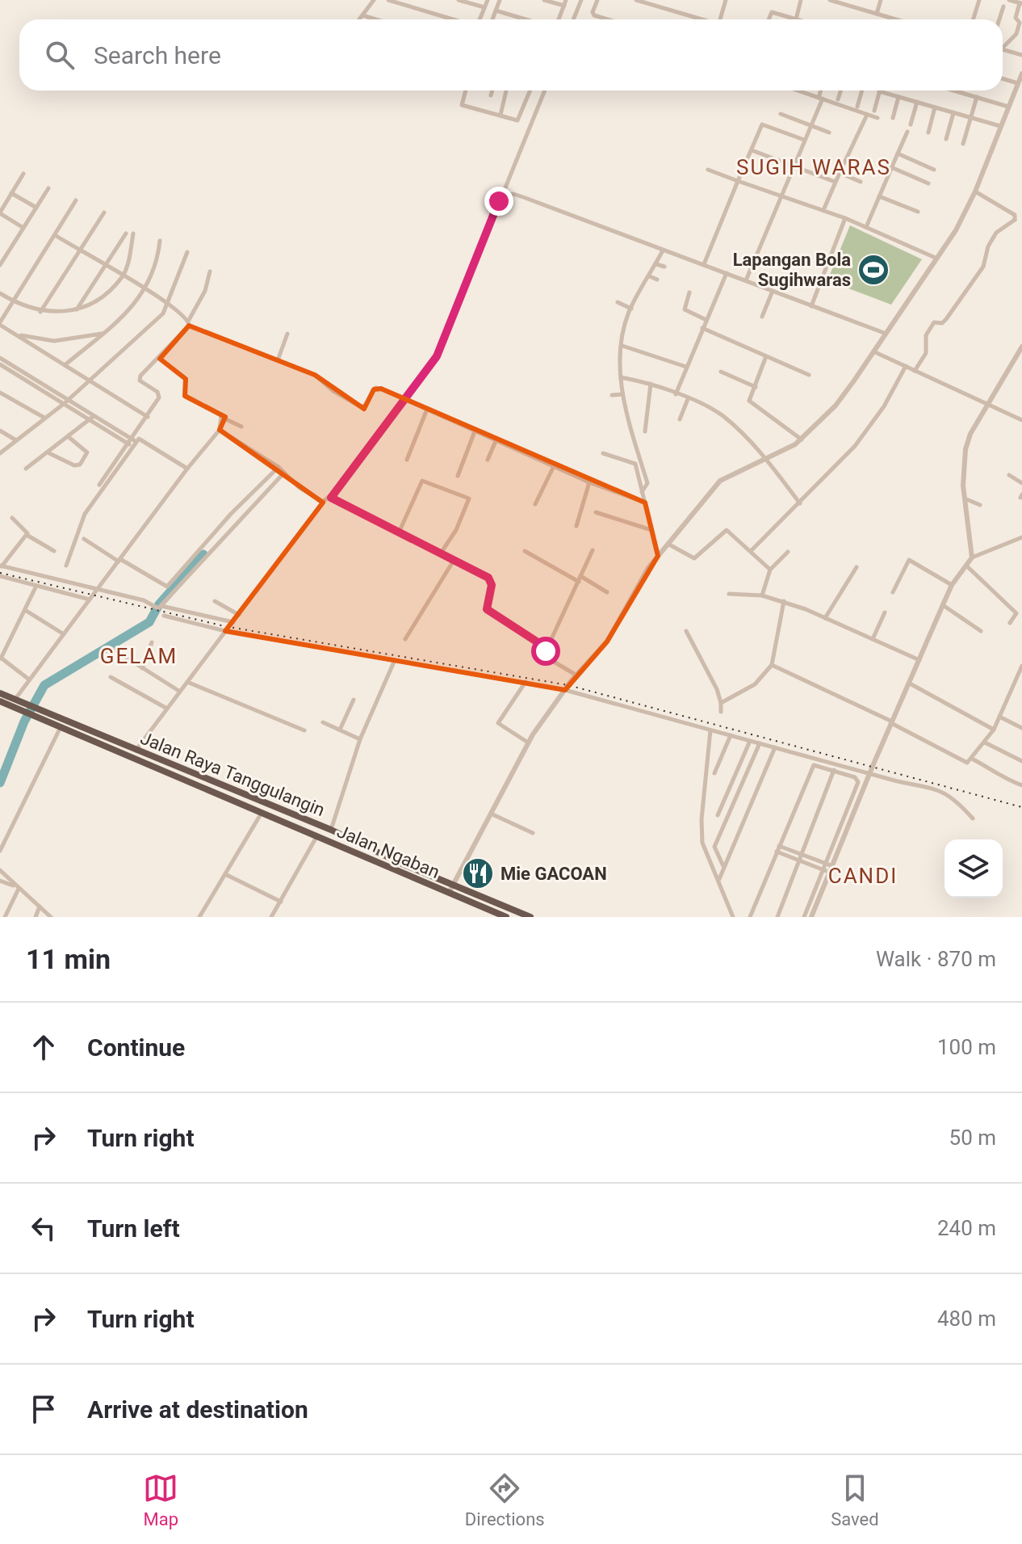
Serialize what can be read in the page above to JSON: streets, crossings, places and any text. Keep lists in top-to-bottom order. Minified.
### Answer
{"streets":{"highway":["Jalan Raya Tanggulangin","Jalan Ngaban"]},"crossings":[["Jalan Raya Tanggulangin","Jalan Ngaban"]],"districts":["SUGIH WARAS","GELAM","CANDI"],"places":{"sports":["Lapangan Bola Sugihwaras"],"restaurant":["Mie GACOAN"]},"page":{"search":"Search here","heading":["11 min","Walk · 870 m"],"list":[["Continue","100 m"],["Turn right","50 m"],["Turn left","240 m"],["Turn right","480 m"],"Arrive at destination"],"nav":["Map","Directions","Saved"]}}
